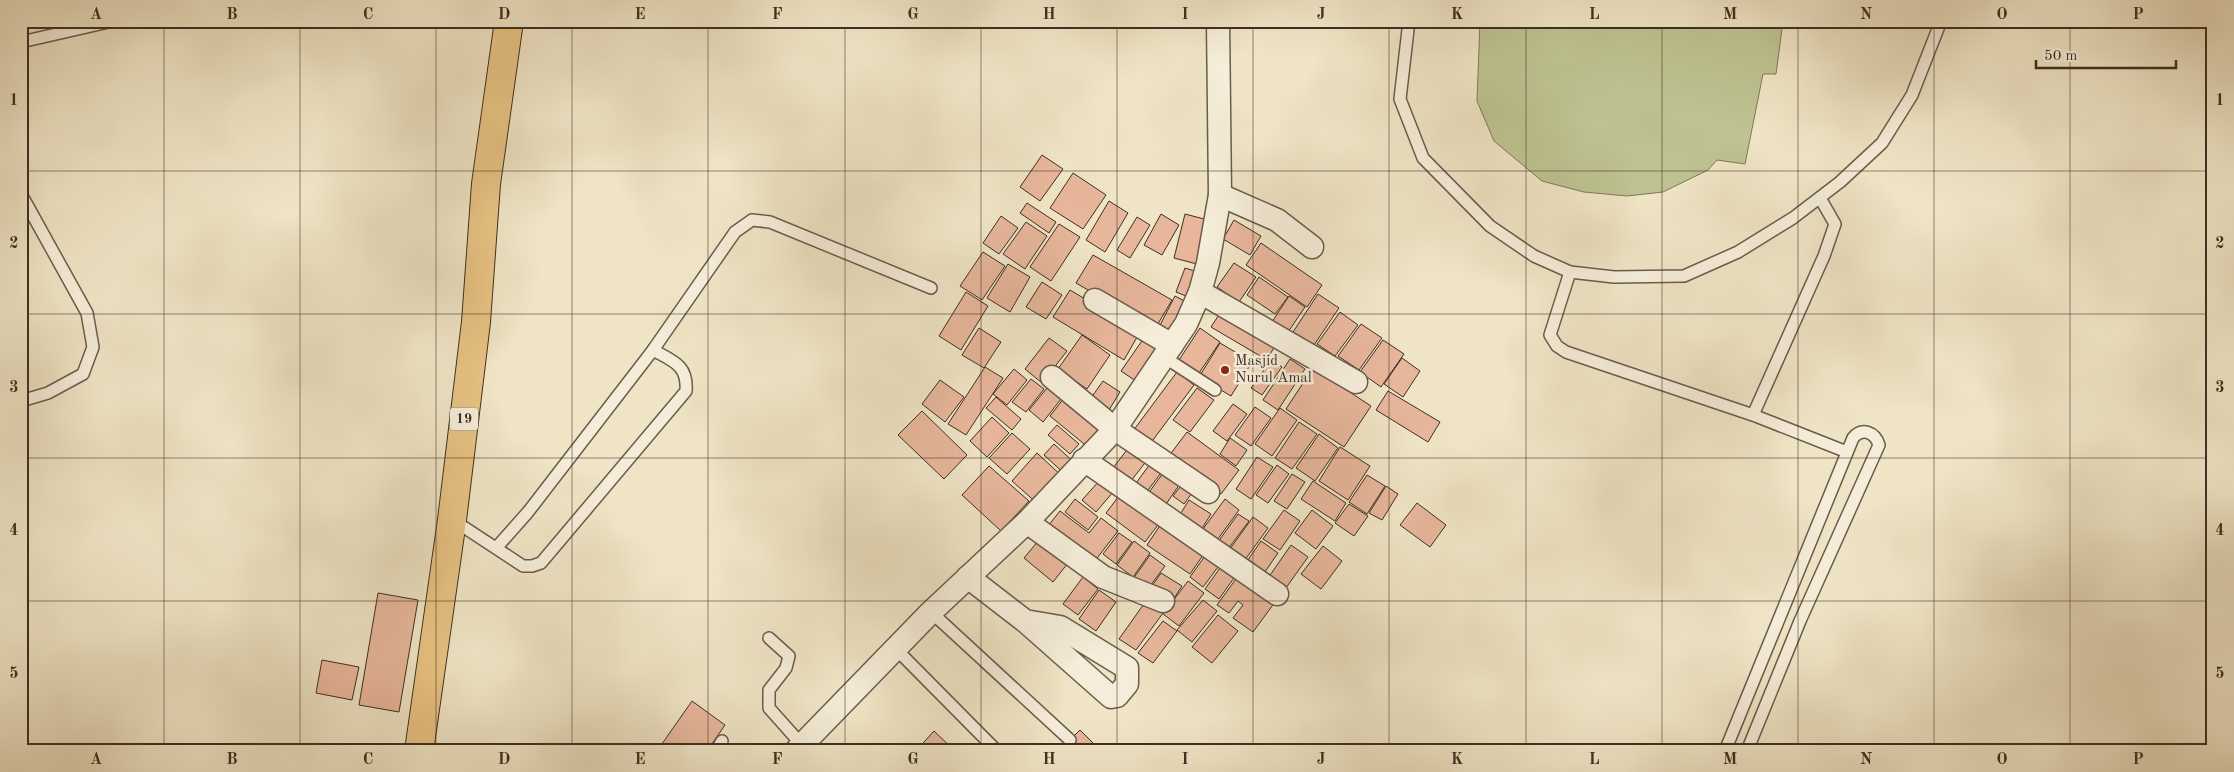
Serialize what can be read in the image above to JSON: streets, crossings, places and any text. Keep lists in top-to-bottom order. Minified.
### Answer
{"streets":{"highway":["19"]},"places":["Masjid Nurul Amal"],"scale_bar":"50 m","grid":{"columns":["A","B","C","D","E","F","G","H","I","J","K","L","M","N","O","P"],"rows":["1","2","3","4","5"]}}
